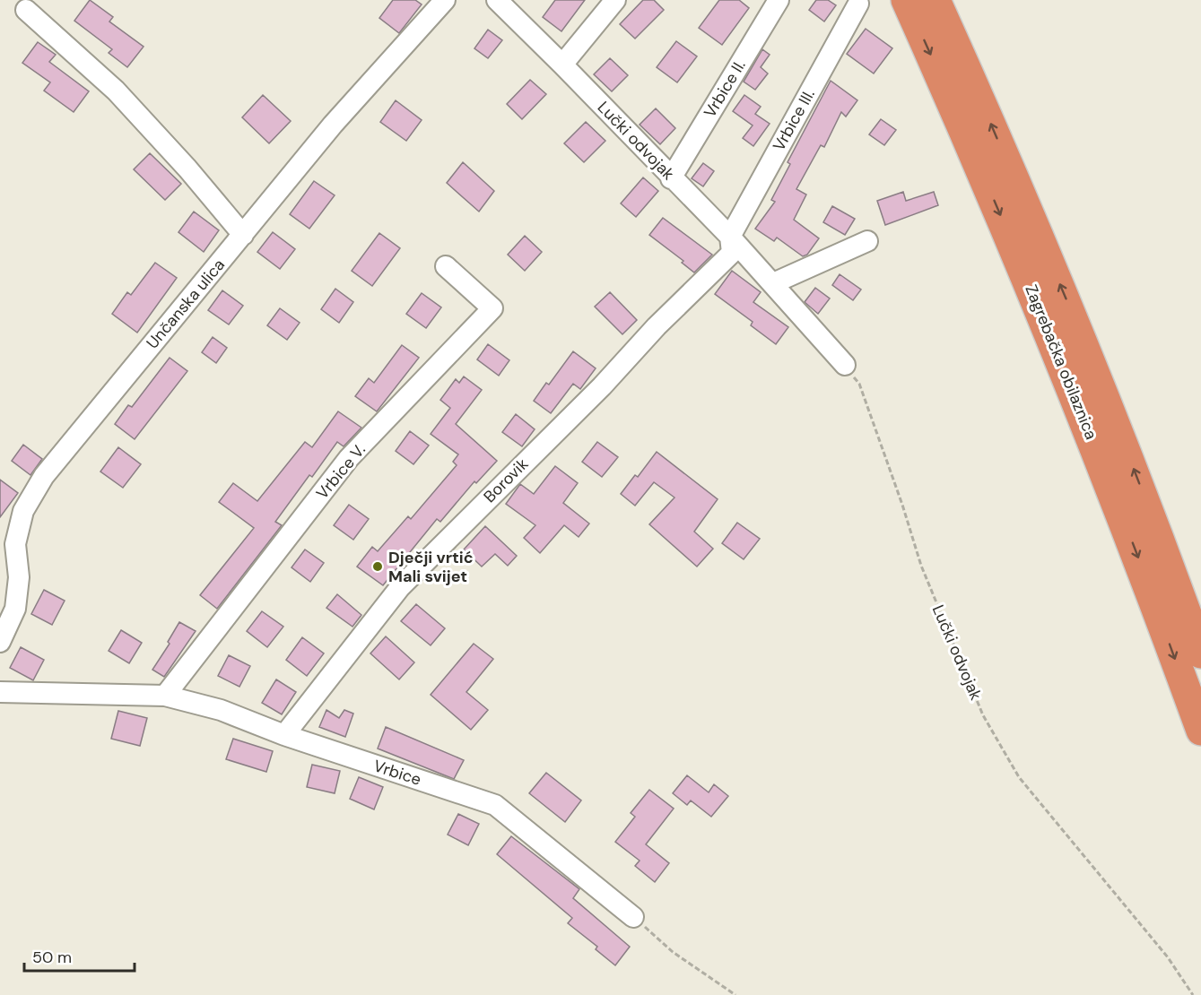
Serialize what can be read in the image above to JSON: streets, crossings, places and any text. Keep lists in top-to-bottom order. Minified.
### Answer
{"streets":{"highway":["Zagrebačka obilaznica"],"street":["Vrbice II.","Vrbice III.","Lučki odvojak","Unčanska ulica","Vrbice V.","Borovik","Vrbice"]},"crossings":[["Vrbice II.","Lučki odvojak"],["Vrbice III.","Lučki odvojak"],["Vrbice III.","Borovik"],["Lučki odvojak","Borovik"],["Vrbice V.","Vrbice"],["Borovik","Vrbice"]],"places":["Dječji vrtić Mali svijet"],"scale_bar":"50 m"}
